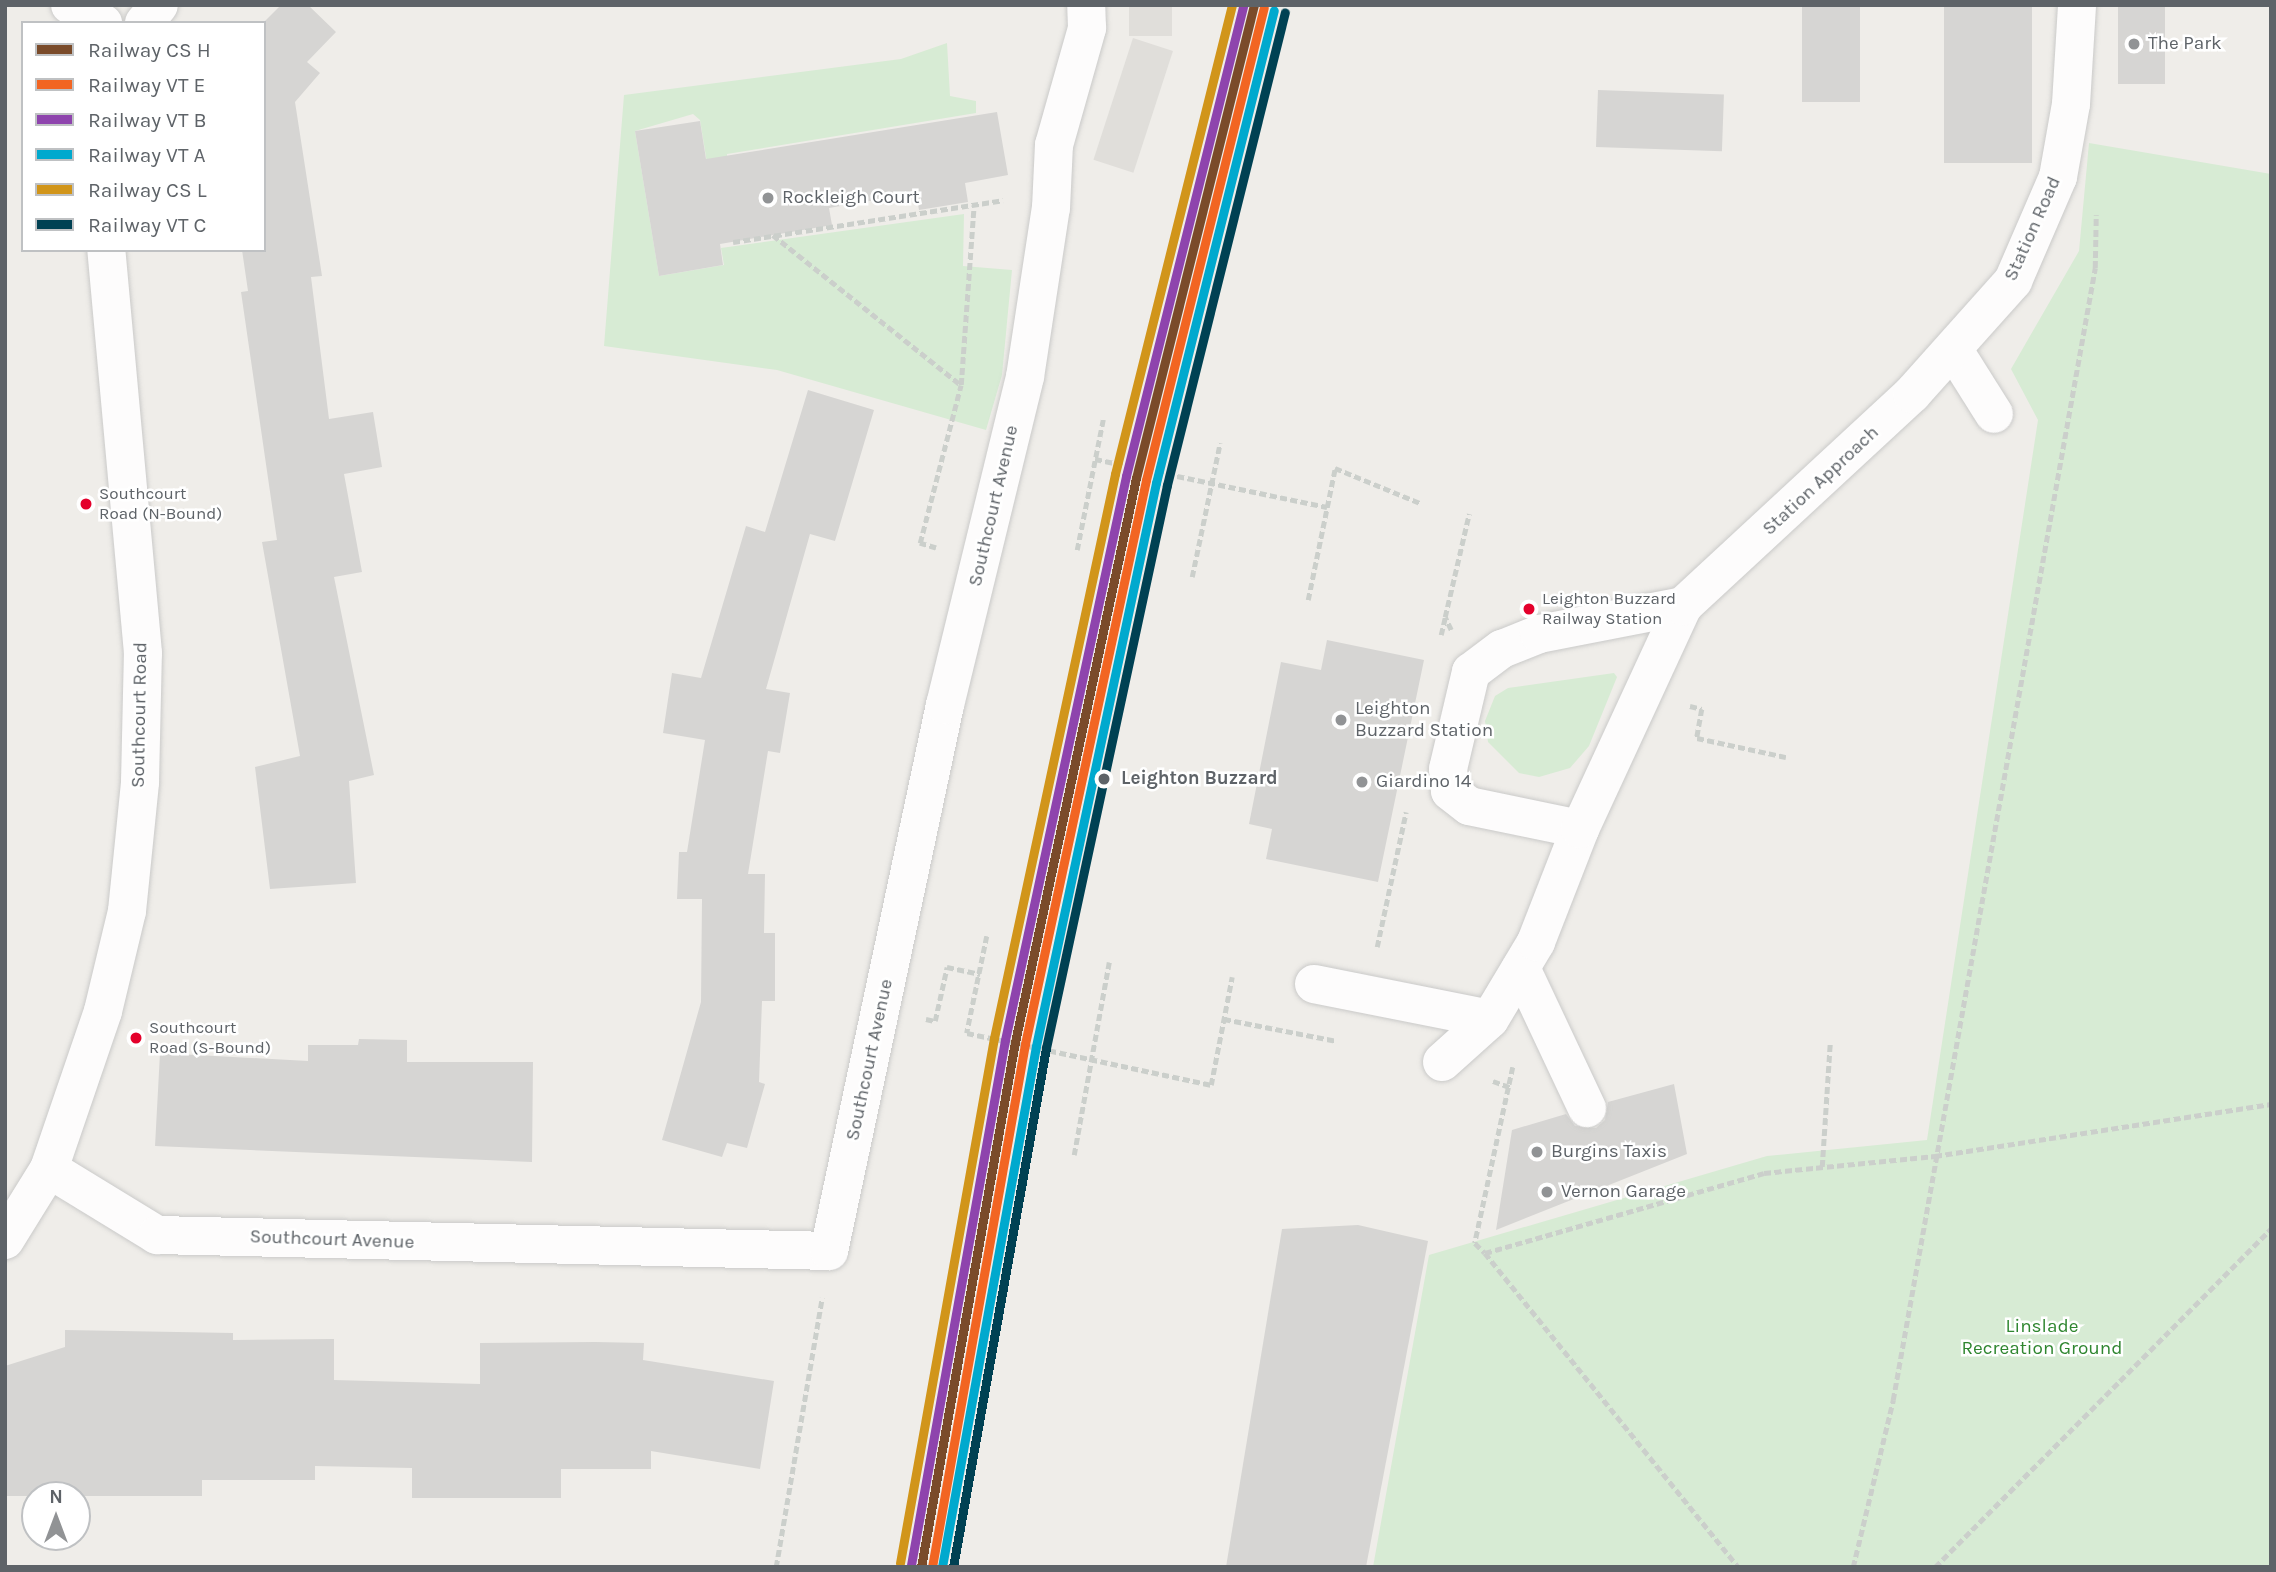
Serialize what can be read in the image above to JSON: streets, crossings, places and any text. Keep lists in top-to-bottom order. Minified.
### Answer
{"streets":{"street":["Station Road","Station Approach","Southcourt Avenue","Southcourt Road"]},"crossings":[["Station Road","Station Approach"],["Southcourt Avenue","Southcourt Road"]],"parks":["Linslade Recreation Ground"],"places":["The Park","Rockleigh Court","Southcourt Road (N-Bound)","Leighton Buzzard Railway Station","Leighton Buzzard Station","Leighton Buzzard","Giardino 14","Southcourt Road (S-Bound)","Burgins Taxis","Vernon Garage"],"legend":["Railway CS H","Railway VT E","Railway VT B","Railway VT A","Railway CS L","Railway VT C"],"north":"top"}
